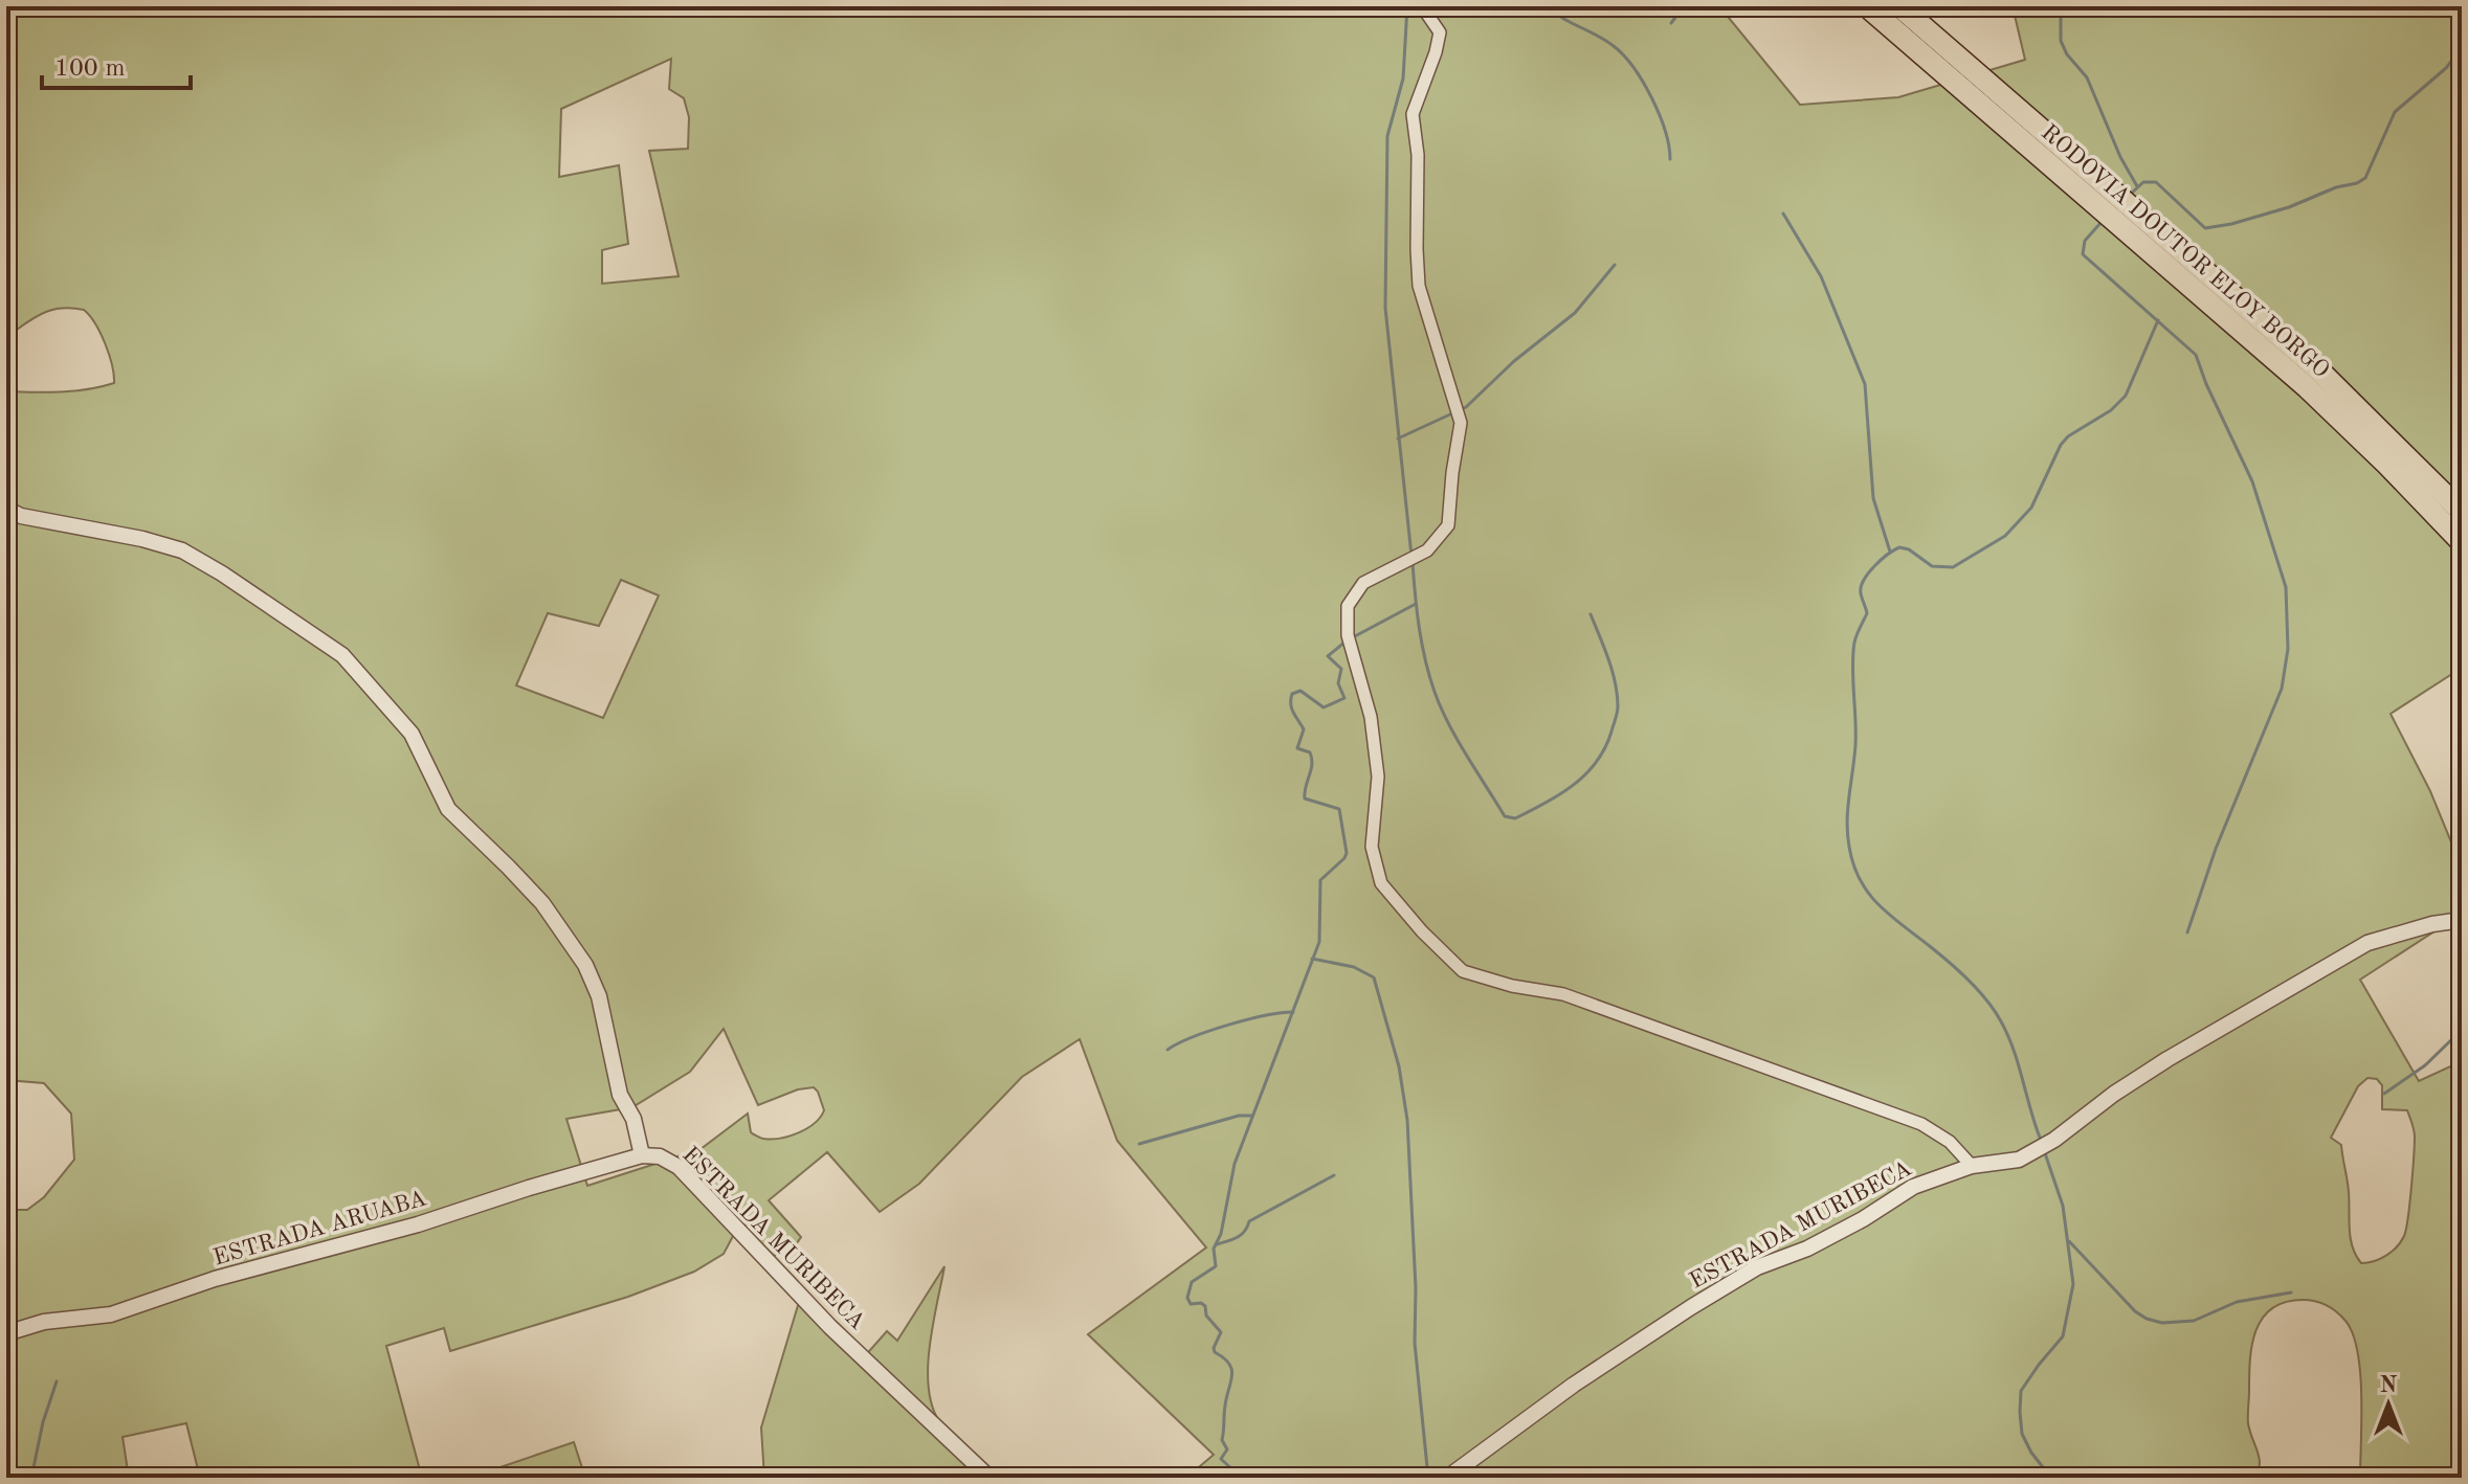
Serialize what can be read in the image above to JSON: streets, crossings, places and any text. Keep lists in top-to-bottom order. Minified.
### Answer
{"streets":{"highway":["RODOVIA DOUTOR ELOY BORGO"],"street":["ESTRADA MURIBECA","ESTRADA ARUABA"]},"crossings":[["ESTRADA MURIBECA","ESTRADA ARUABA"]],"scale_bar":"100 m","north":"top"}
